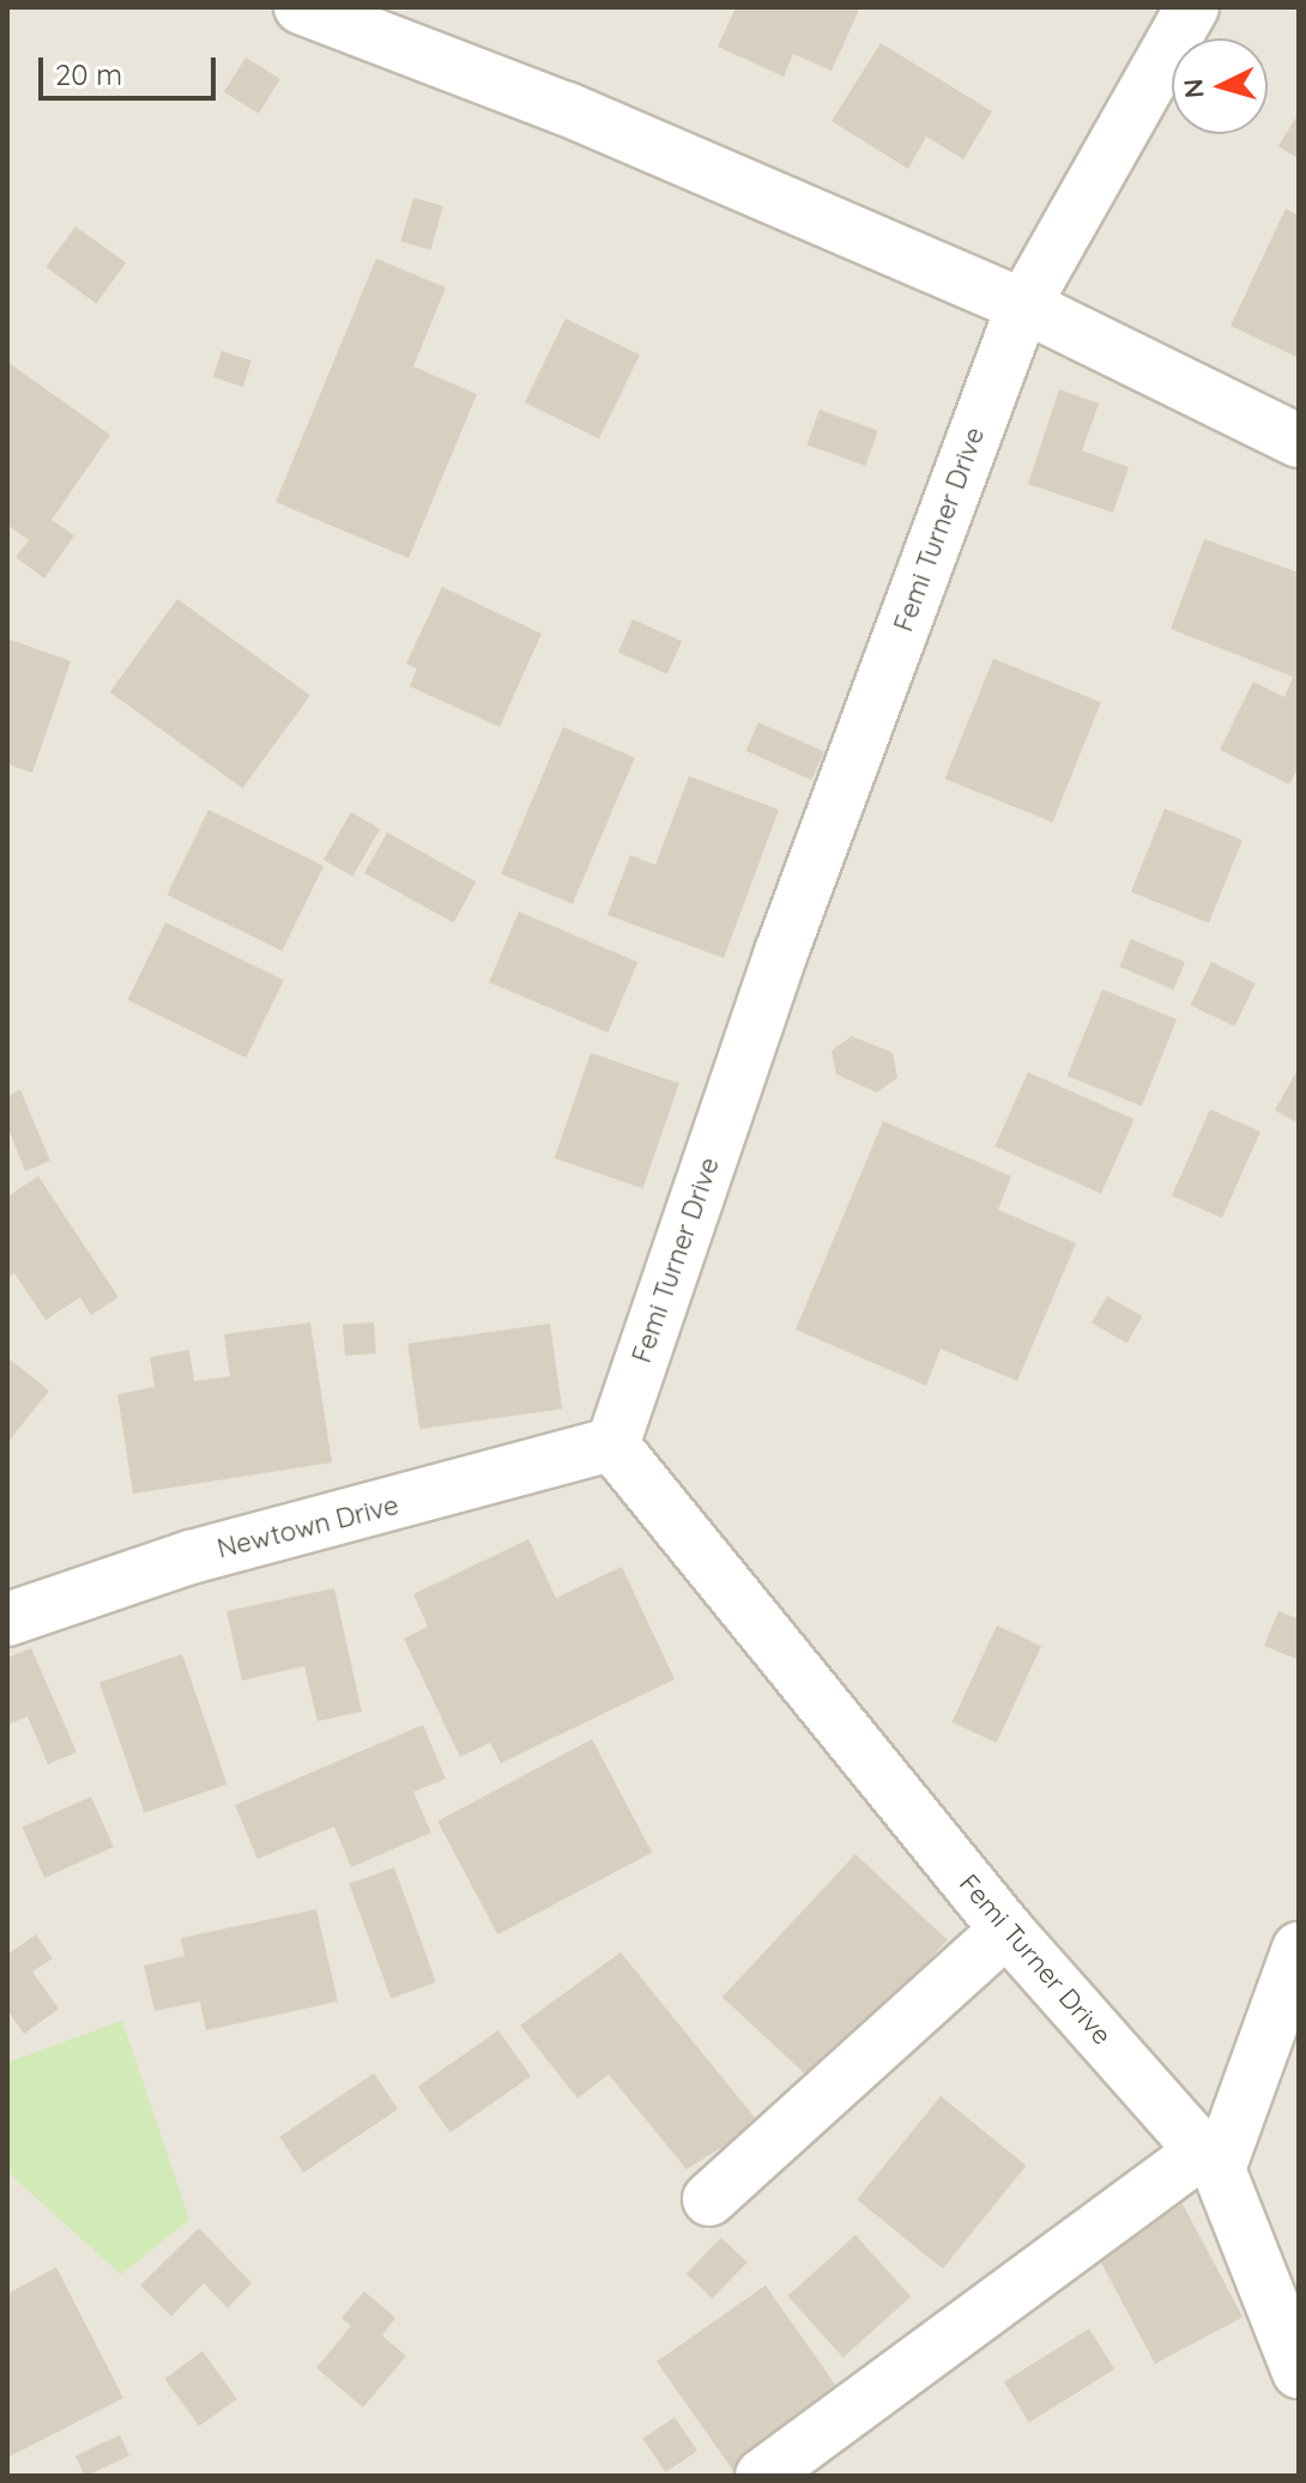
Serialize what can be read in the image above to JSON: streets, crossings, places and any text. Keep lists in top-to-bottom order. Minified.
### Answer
{"streets":{"street":["Femi Turner Drive","Newtown Drive"]},"crossings":[["Femi Turner Drive","Newtown Drive"]],"scale_bar":"20 m","north":"left"}
